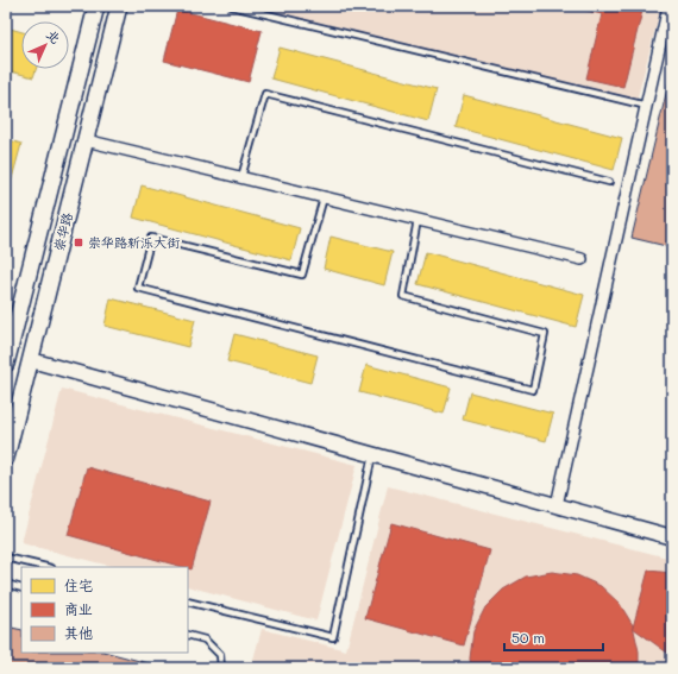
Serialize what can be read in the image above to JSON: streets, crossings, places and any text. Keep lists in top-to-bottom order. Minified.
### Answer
{"streets":{"main road":["崇华路"]},"places":{"transit":["崇华路新泺大街"]},"legend":["住宅","商业","其他"],"scale_bar":"50 m","north":"top right"}
